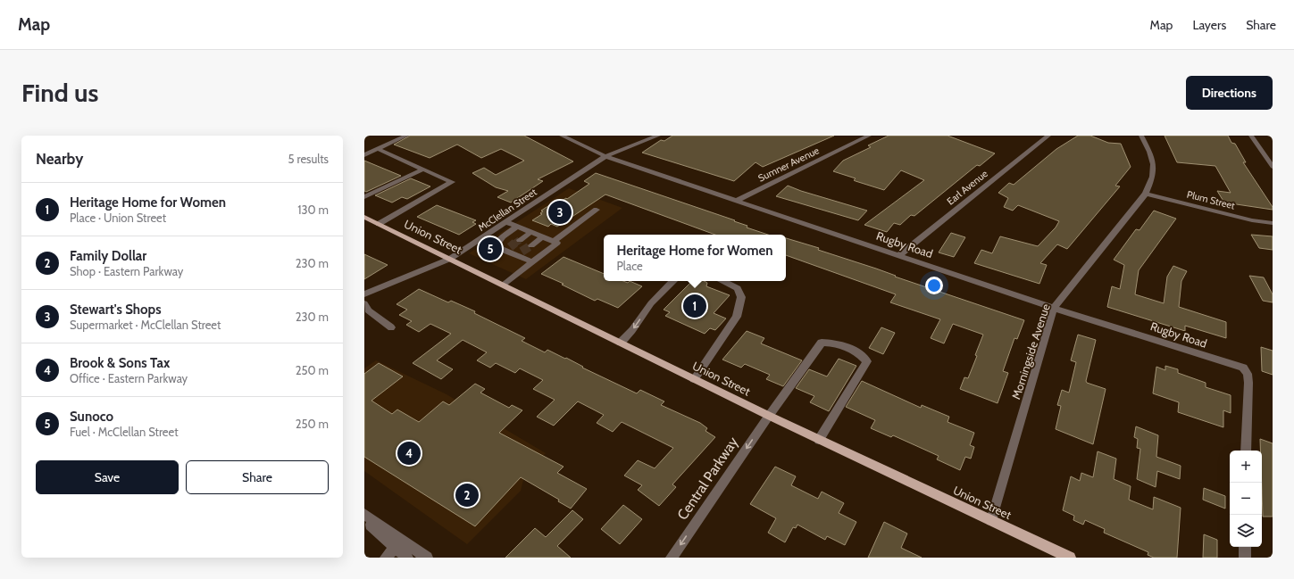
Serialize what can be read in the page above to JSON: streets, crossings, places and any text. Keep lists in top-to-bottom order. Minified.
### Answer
{"streets":{"main road":["Union Street"],"street":["Sumner Avenue","Earl Avenue","Plum Street","McClellan Street","Rugby Road","Morningside Avenue","Central Parkway"]},"crossings":[["Sumner Avenue","Rugby Road"],["Earl Avenue","Rugby Road"],["Plum Street","Morningside Avenue"],["McClellan Street","Union Street"],["McClellan Street","Rugby Road"],["Union Street","Morningside Avenue"],["Union Street","Central Parkway"],["Rugby Road","Morningside Avenue"]],"one_way":["Central Parkway"],"page":{"header":"Map","nav":["Map","Layers","Share"],"buttons":["Directions",["Save","Share"]],"title":"Find us","heading":["Nearby","5 results"],"list":[{"mark":"1","name":"Heritage Home for Women","note":"Place · Union Street","value":"130 m"},{"mark":"2","name":"Family Dollar","note":"Shop · Eastern Parkway","value":"230 m"},{"mark":"3","name":"Stewart's Shops","note":"Supermarket · McClellan Street","value":"230 m"},{"mark":"4","name":"Brook & Sons Tax","note":"Office · Eastern Parkway","value":"250 m"},{"mark":"5","name":"Sunoco","note":"Fuel · McClellan Street","value":"250 m"}],"pins":["3","5","1","4","2"],"popup":["Heritage Home for Women","Place"],"map_buttons":["+","−"]}}
